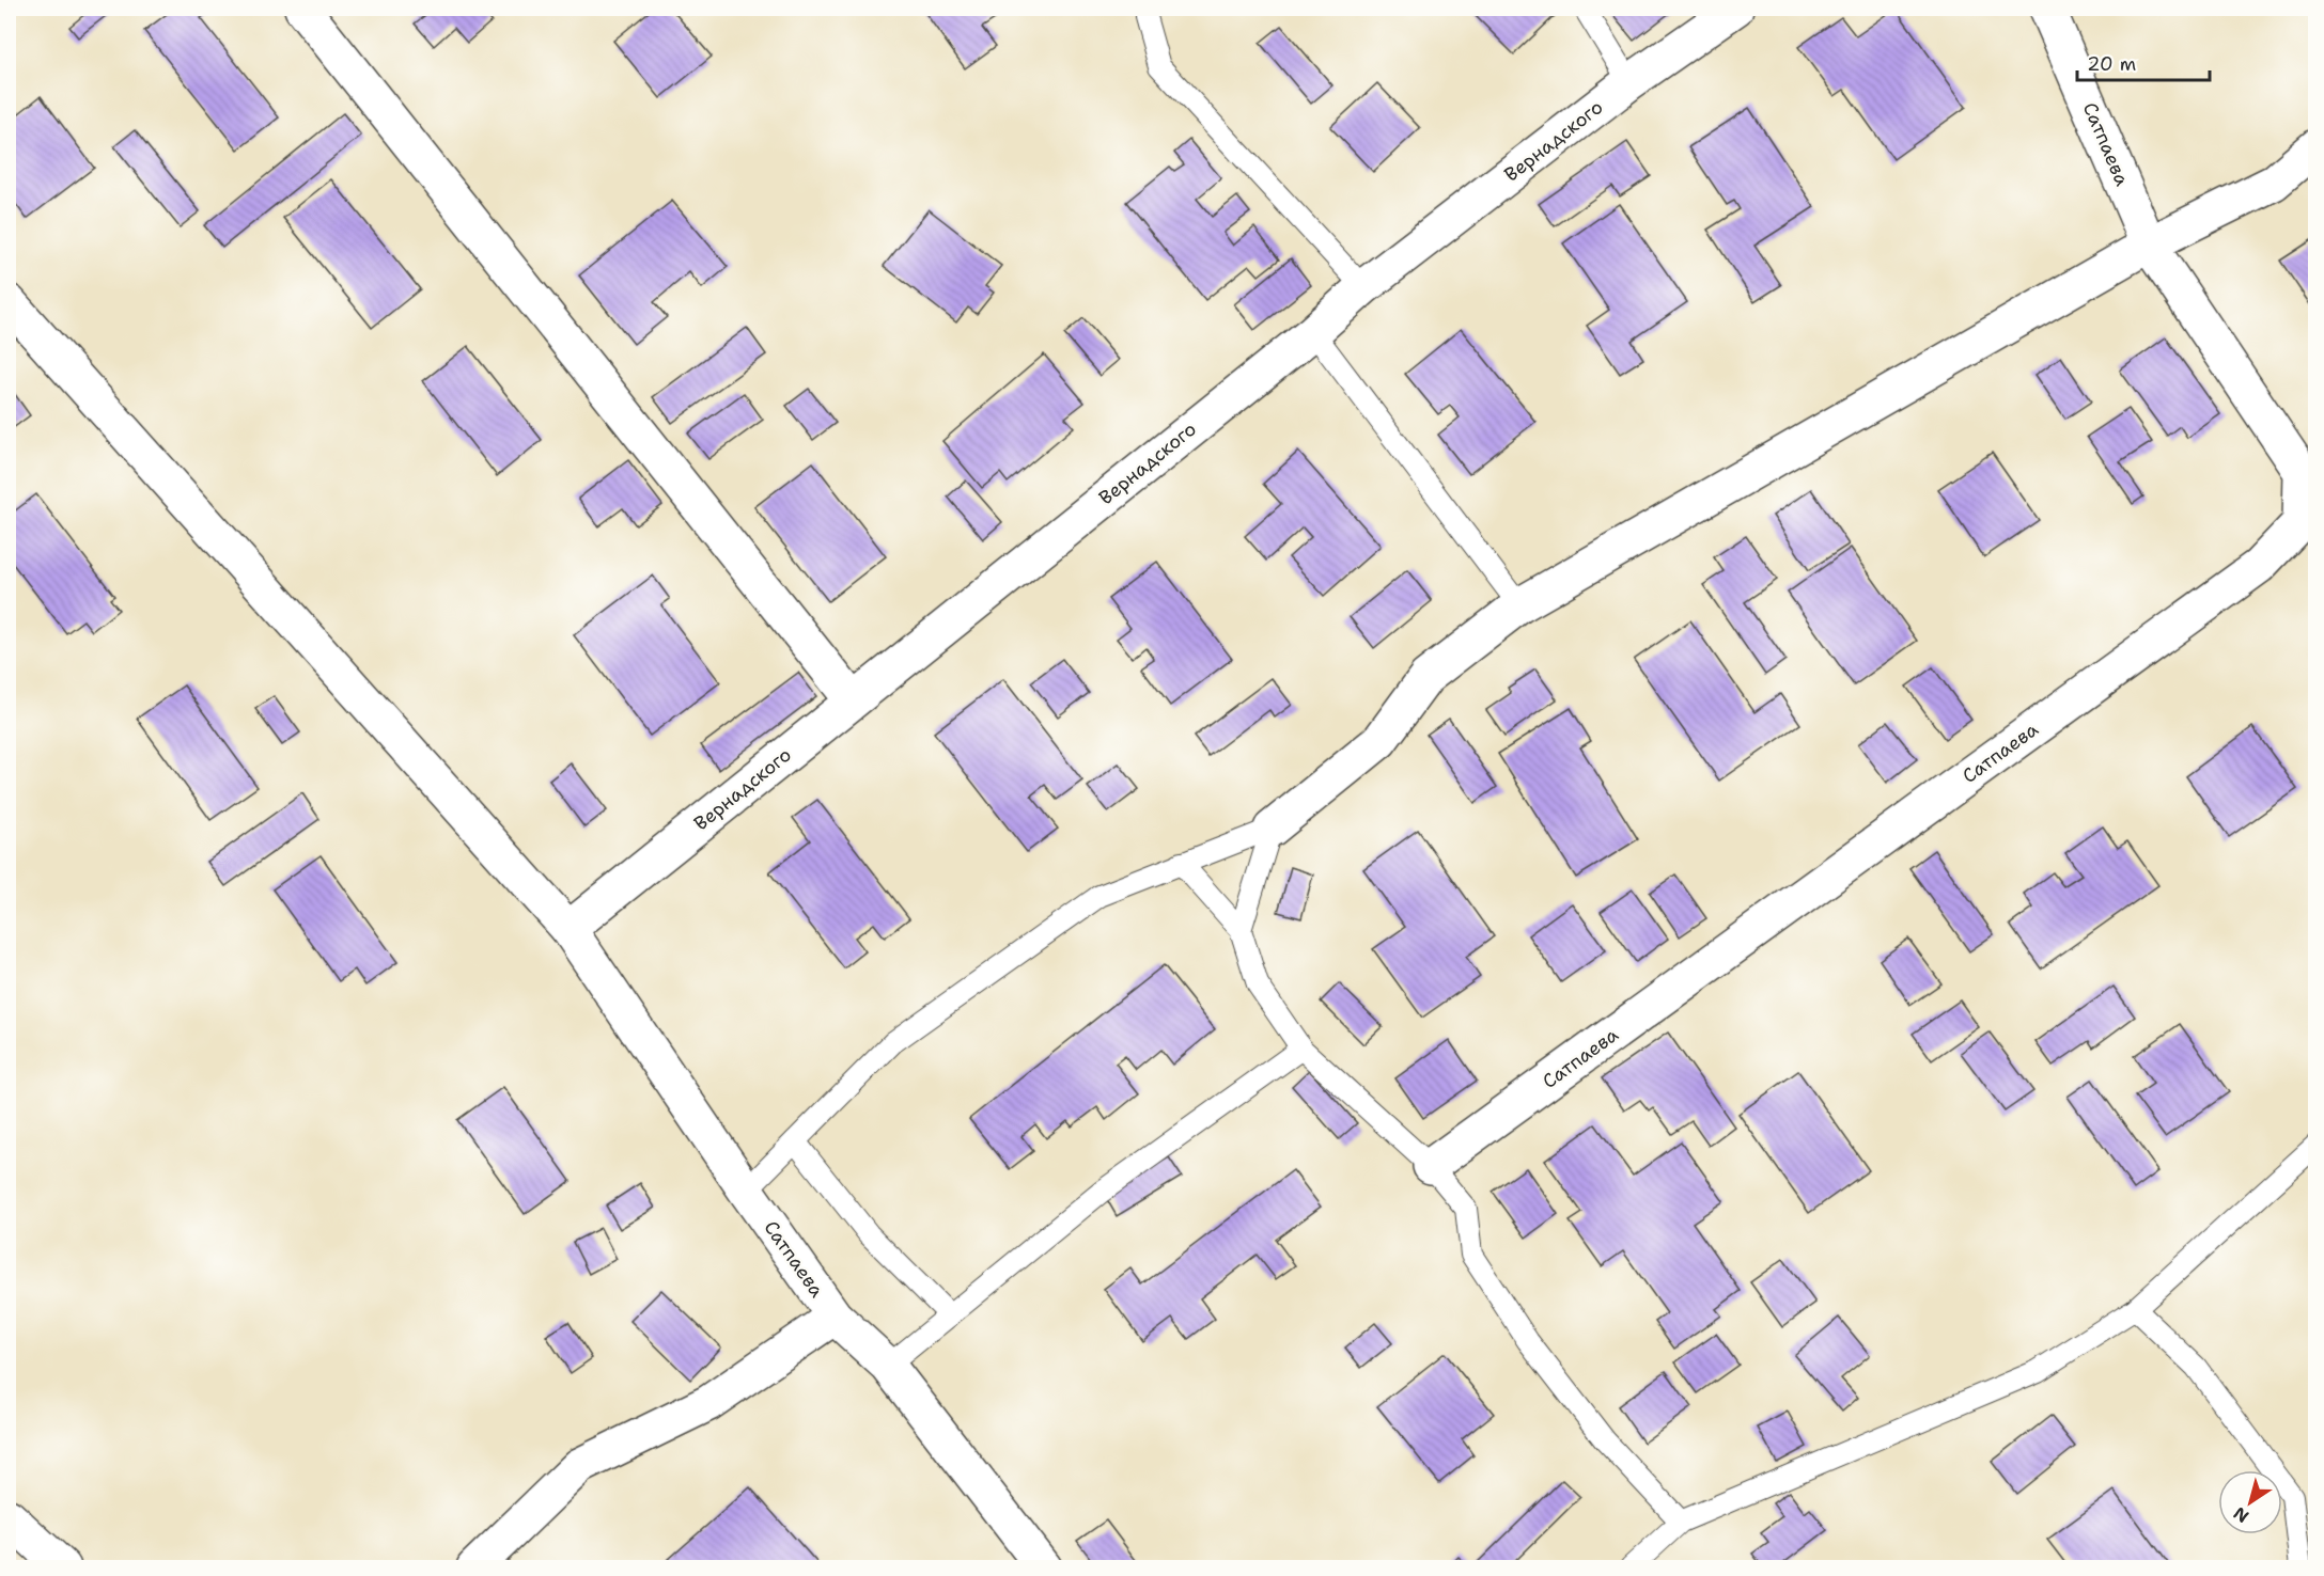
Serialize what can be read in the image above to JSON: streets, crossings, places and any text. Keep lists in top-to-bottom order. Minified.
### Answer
{"streets":{"street":["Вернадского","Сатпаева"]},"crossings":[["Вернадского","Сатпаева"]],"scale_bar":"20 m","north":"bottom left"}
